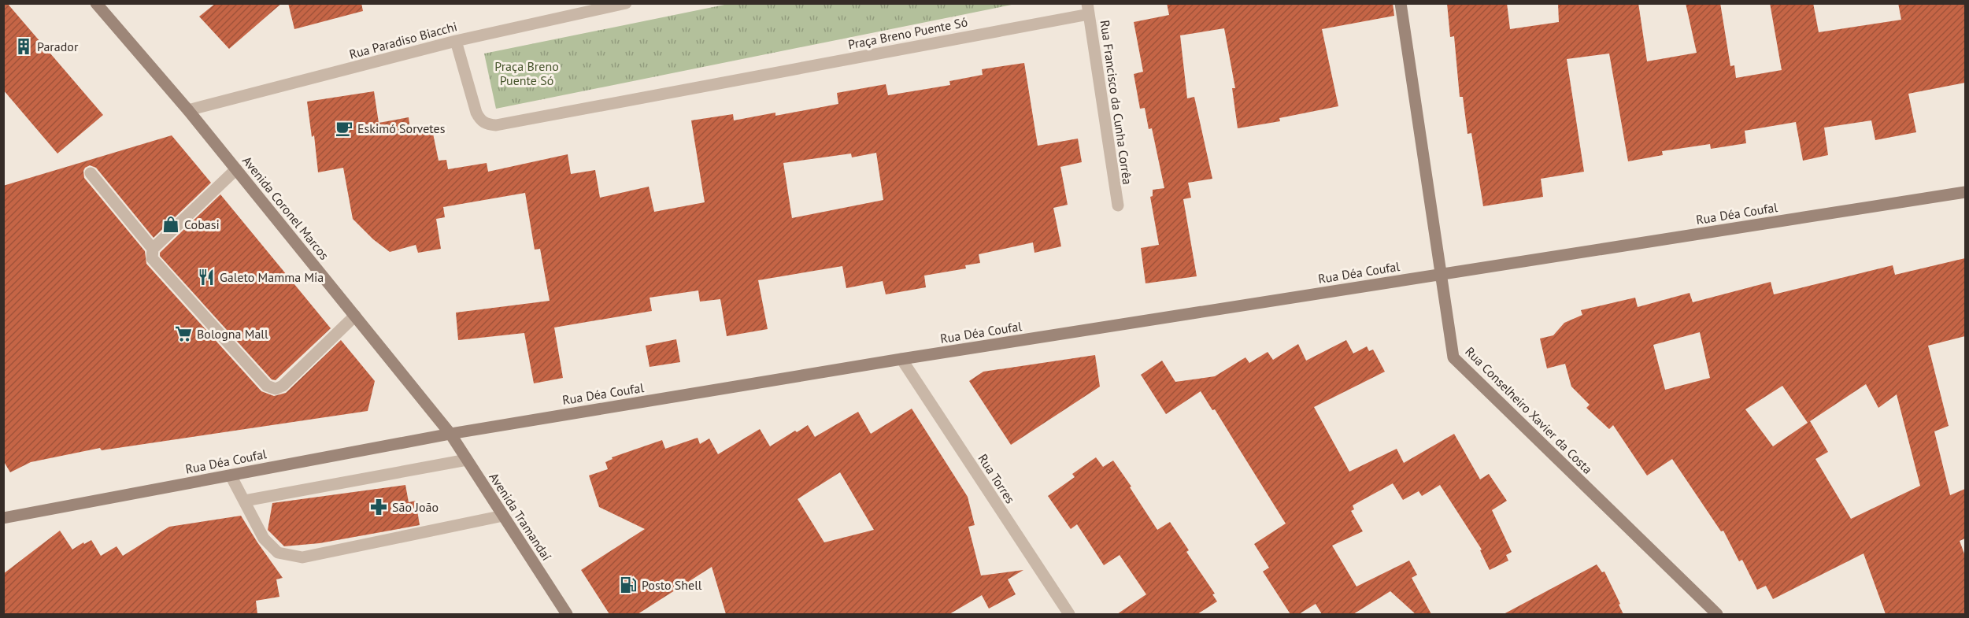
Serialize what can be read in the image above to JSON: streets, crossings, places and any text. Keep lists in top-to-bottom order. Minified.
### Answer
{"streets":{"main road":["Avenida Coronel Marcos","Rua Déa Coufal","Rua Conselheiro Xavier da Costa","Avenida Tramandaí"],"street":["Praça Breno Puente Só","Rua Paradiso Biacchi","Rua Francisco da Cunha Corrêa","Rua Torres"]},"crossings":[["Praça Breno Puente Só","Rua Paradiso Biacchi"],["Praça Breno Puente Só","Rua Francisco da Cunha Corrêa"],["Rua Paradiso Biacchi","Avenida Coronel Marcos"],["Avenida Coronel Marcos","Rua Déa Coufal"],["Avenida Coronel Marcos","Avenida Tramandaí"],["Rua Déa Coufal","Rua Conselheiro Xavier da Costa"],["Rua Déa Coufal","Rua Torres"],["Rua Déa Coufal","Avenida Tramandaí"]],"parks":["Praça Breno Puente Só"],"places":{"building":["Parador"],"cafe":["Eskimó Sorvetes"],"shop":["Cobasi"],"restaurant":["Galeto Mamma Mia"],"supermarket":["Bologna Mall"],"pharmacy":["São João"],"fuel station":["Posto Shell"]}}
